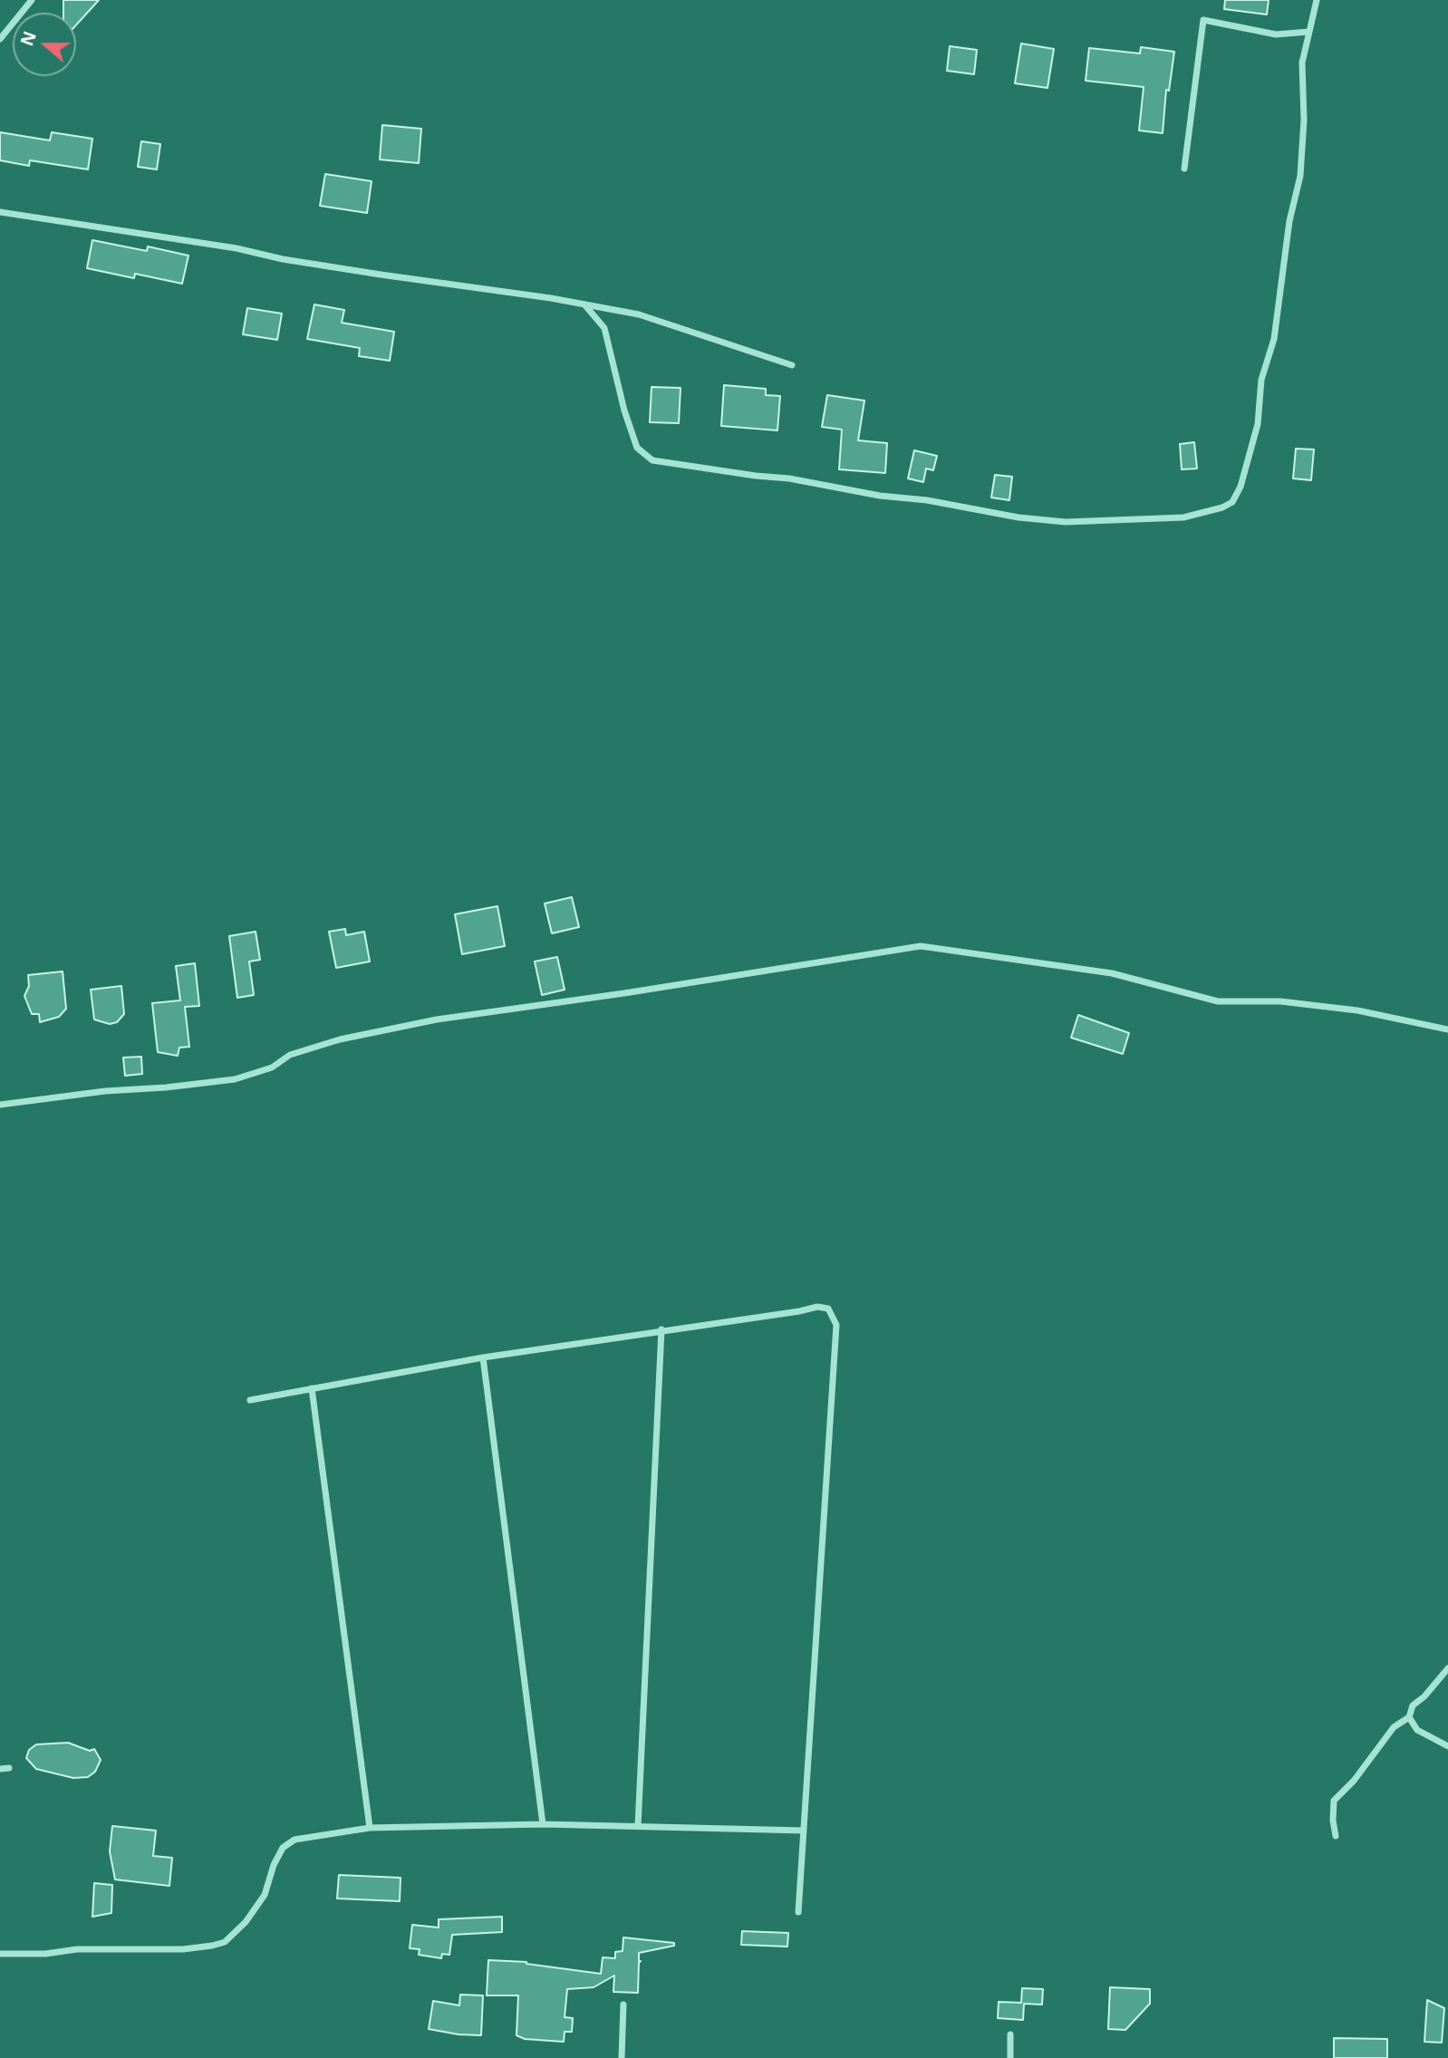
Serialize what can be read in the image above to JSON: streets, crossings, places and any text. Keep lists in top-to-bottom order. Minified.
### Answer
{"north":"left"}
